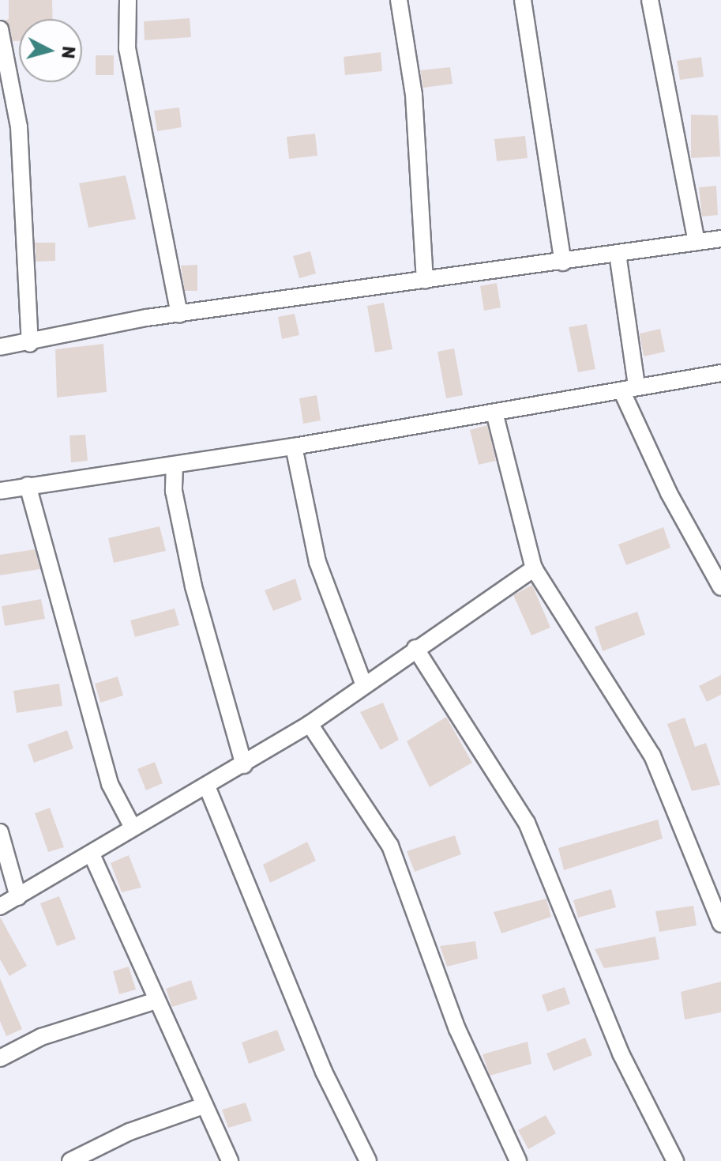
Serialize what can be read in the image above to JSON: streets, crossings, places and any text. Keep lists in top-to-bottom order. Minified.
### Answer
{"north":"right"}
